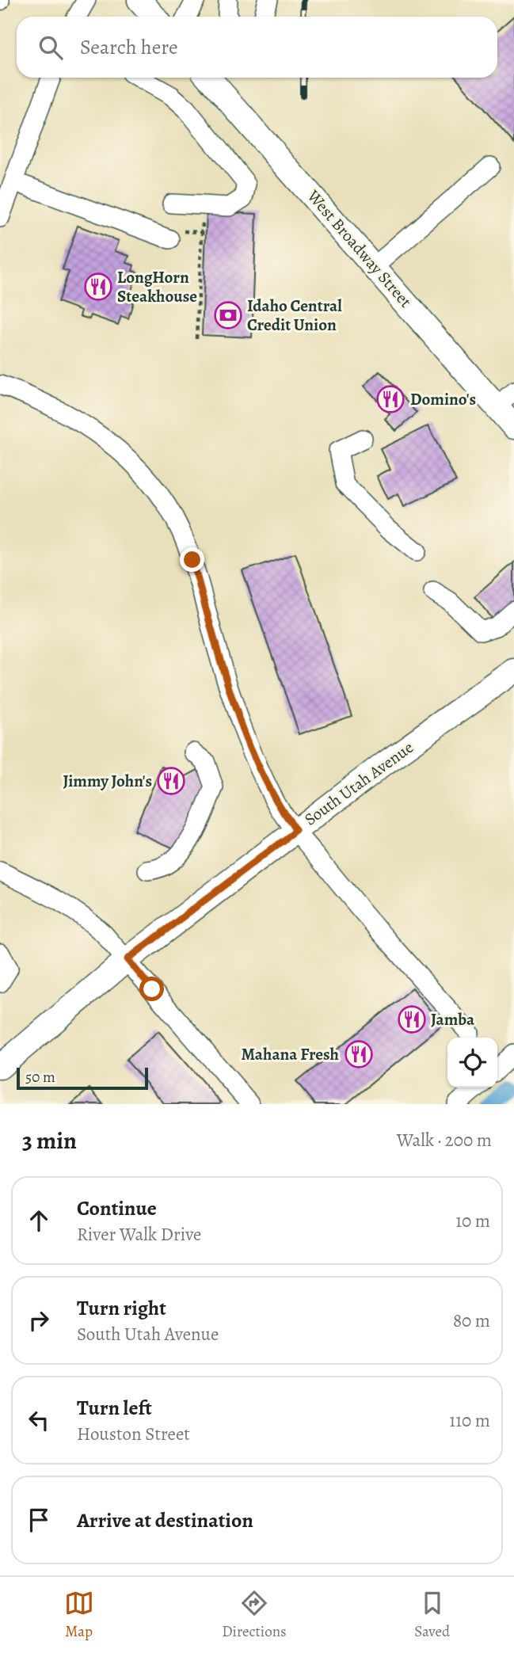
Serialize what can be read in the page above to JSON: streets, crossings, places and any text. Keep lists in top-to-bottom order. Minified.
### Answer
{"streets":{"main road":["West Broadway Street","South Utah Avenue"]},"places":{"restaurant":["LongHorn Steakhouse","Domino's","Jimmy John's","Jamba","Mahana Fresh"],"bank":["Idaho Central Credit Union"]},"scale_bar":"50 m","page":{"search":"Search here","scale":"50 m","heading":["3 min","Walk · 200 m"],"list":[["Continue","River Walk Drive","10 m"],["Turn right","South Utah Avenue","80 m"],["Turn left","Houston Street","110 m"],"Arrive at destination"],"nav":["Map","Directions","Saved"]}}
